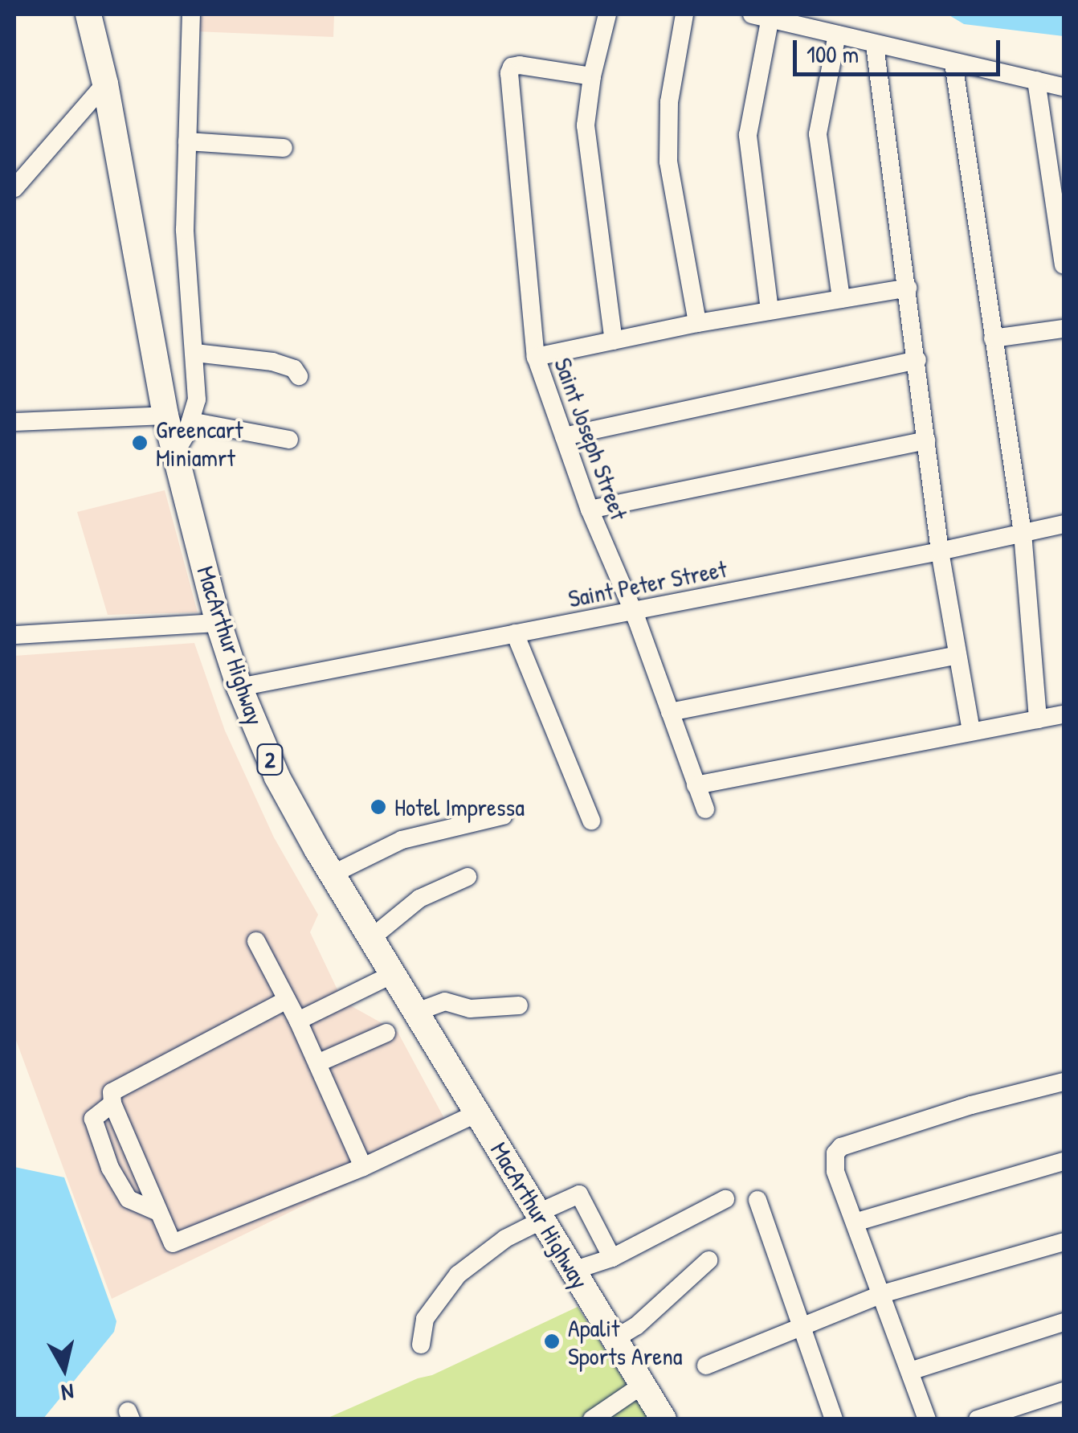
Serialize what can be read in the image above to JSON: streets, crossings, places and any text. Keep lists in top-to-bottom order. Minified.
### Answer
{"streets":{"highway":["MacArthur Highway","2"],"street":["Saint Joseph Street","Saint Peter Street"]},"crossings":[["Saint Joseph Street","Saint Peter Street"],["Saint Peter Street","MacArthur Highway"]],"places":["Greencart Miniamrt","Hotel Impressa","Apalit Sports Arena"],"scale_bar":"100 m","north":"bottom"}
